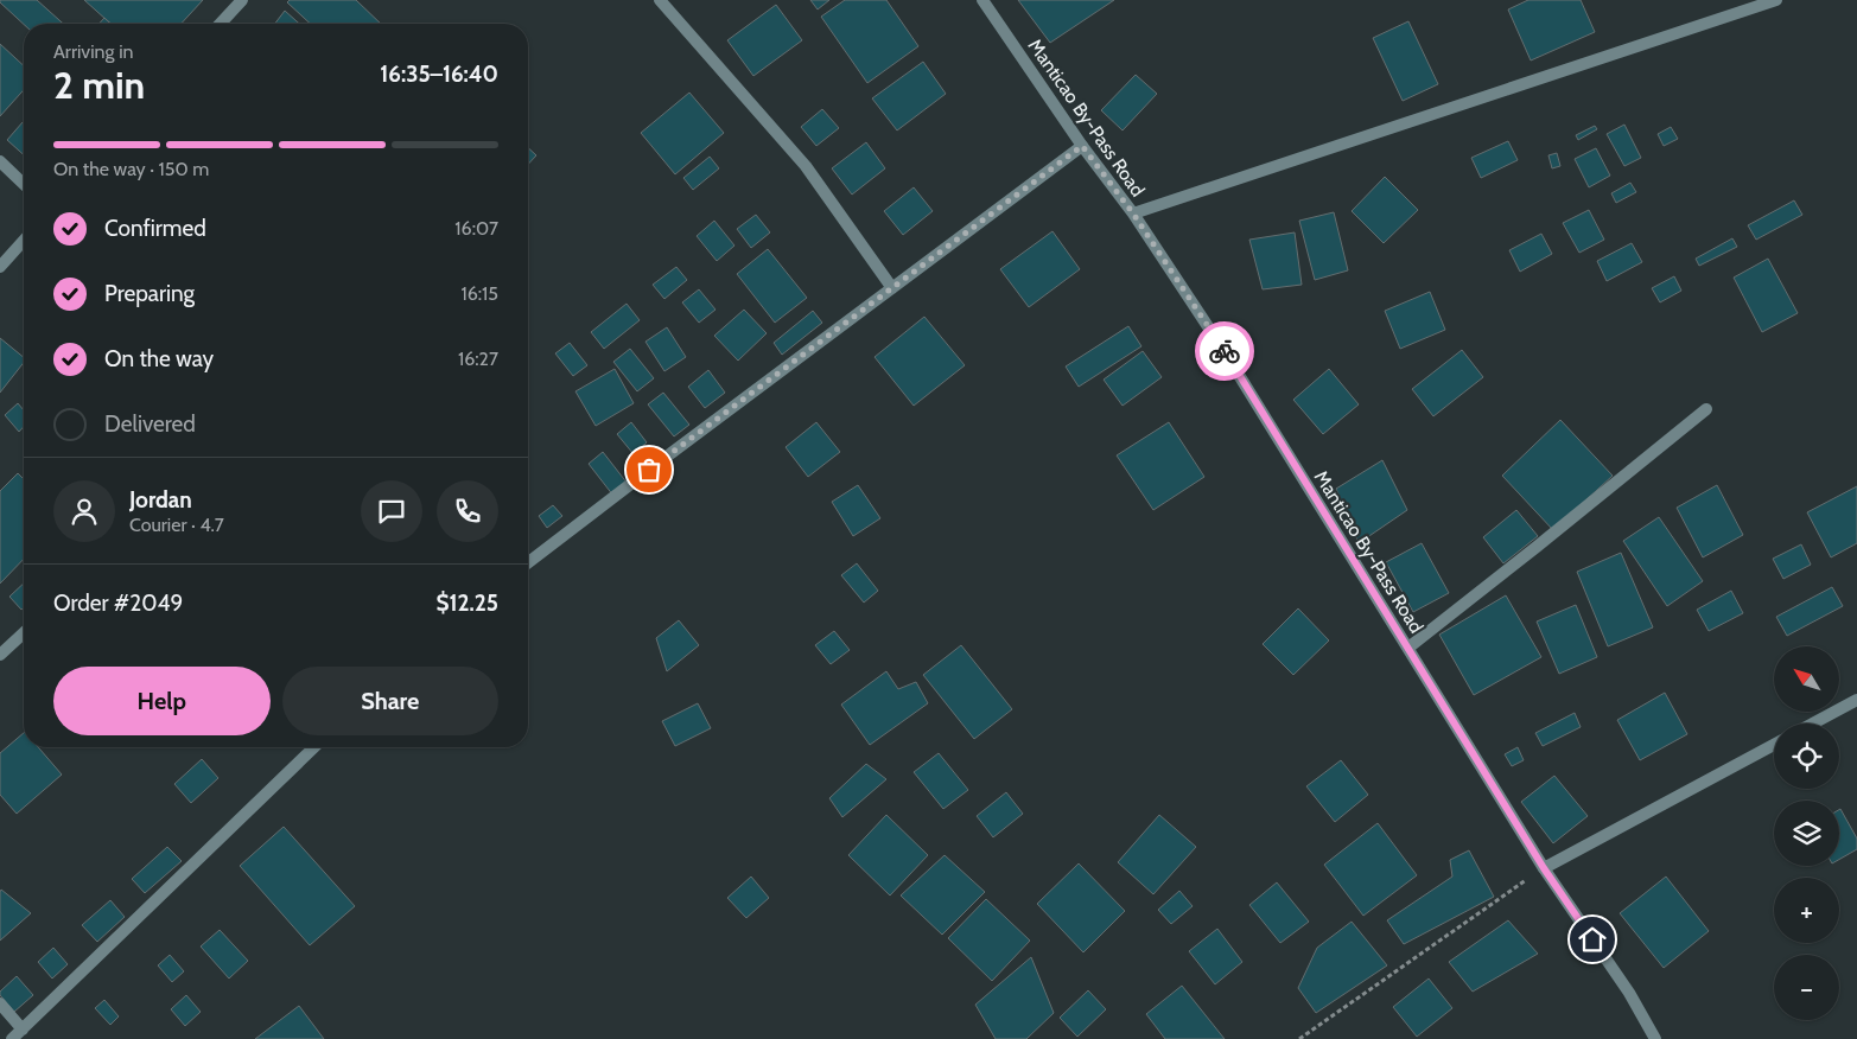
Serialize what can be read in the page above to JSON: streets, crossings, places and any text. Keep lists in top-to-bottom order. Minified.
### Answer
{"streets":{"street":["Manticao By-Pass Road"]},"north":"top left","page":{"heading":["2 min","Arriving in","16:35–16:40"],"panel":["Jordan","Courier · 4.7","Order #2049","$12.25"],"bar":"On the way · 150 m","list":[["Confirmed","16:07"],["Preparing","16:15"],["On the way","16:27"],"Delivered"],"map_buttons":["+","−"],"buttons":["Help","Share"]}}
